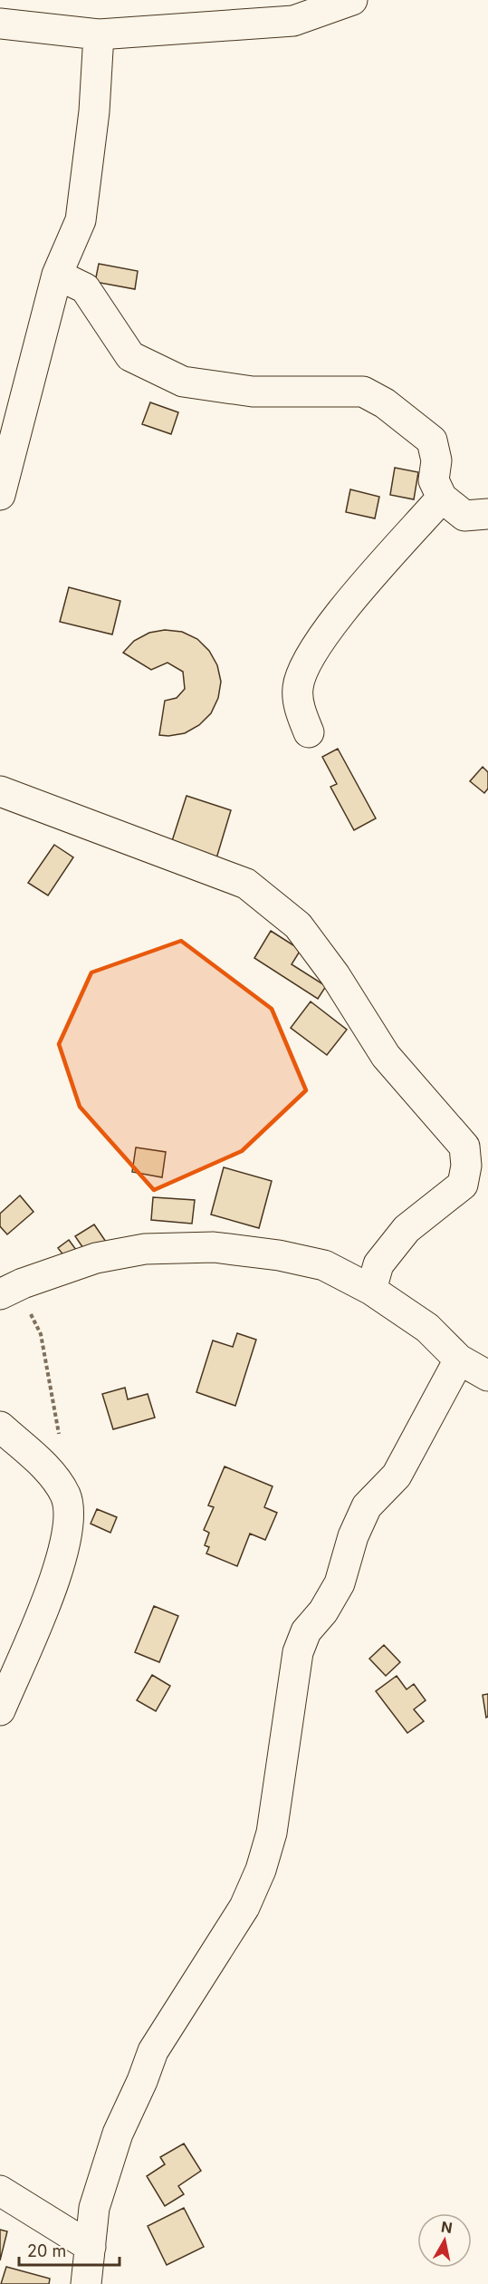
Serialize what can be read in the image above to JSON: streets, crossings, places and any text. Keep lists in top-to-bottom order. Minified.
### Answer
{"scale_bar":"20 m","north":"top"}
